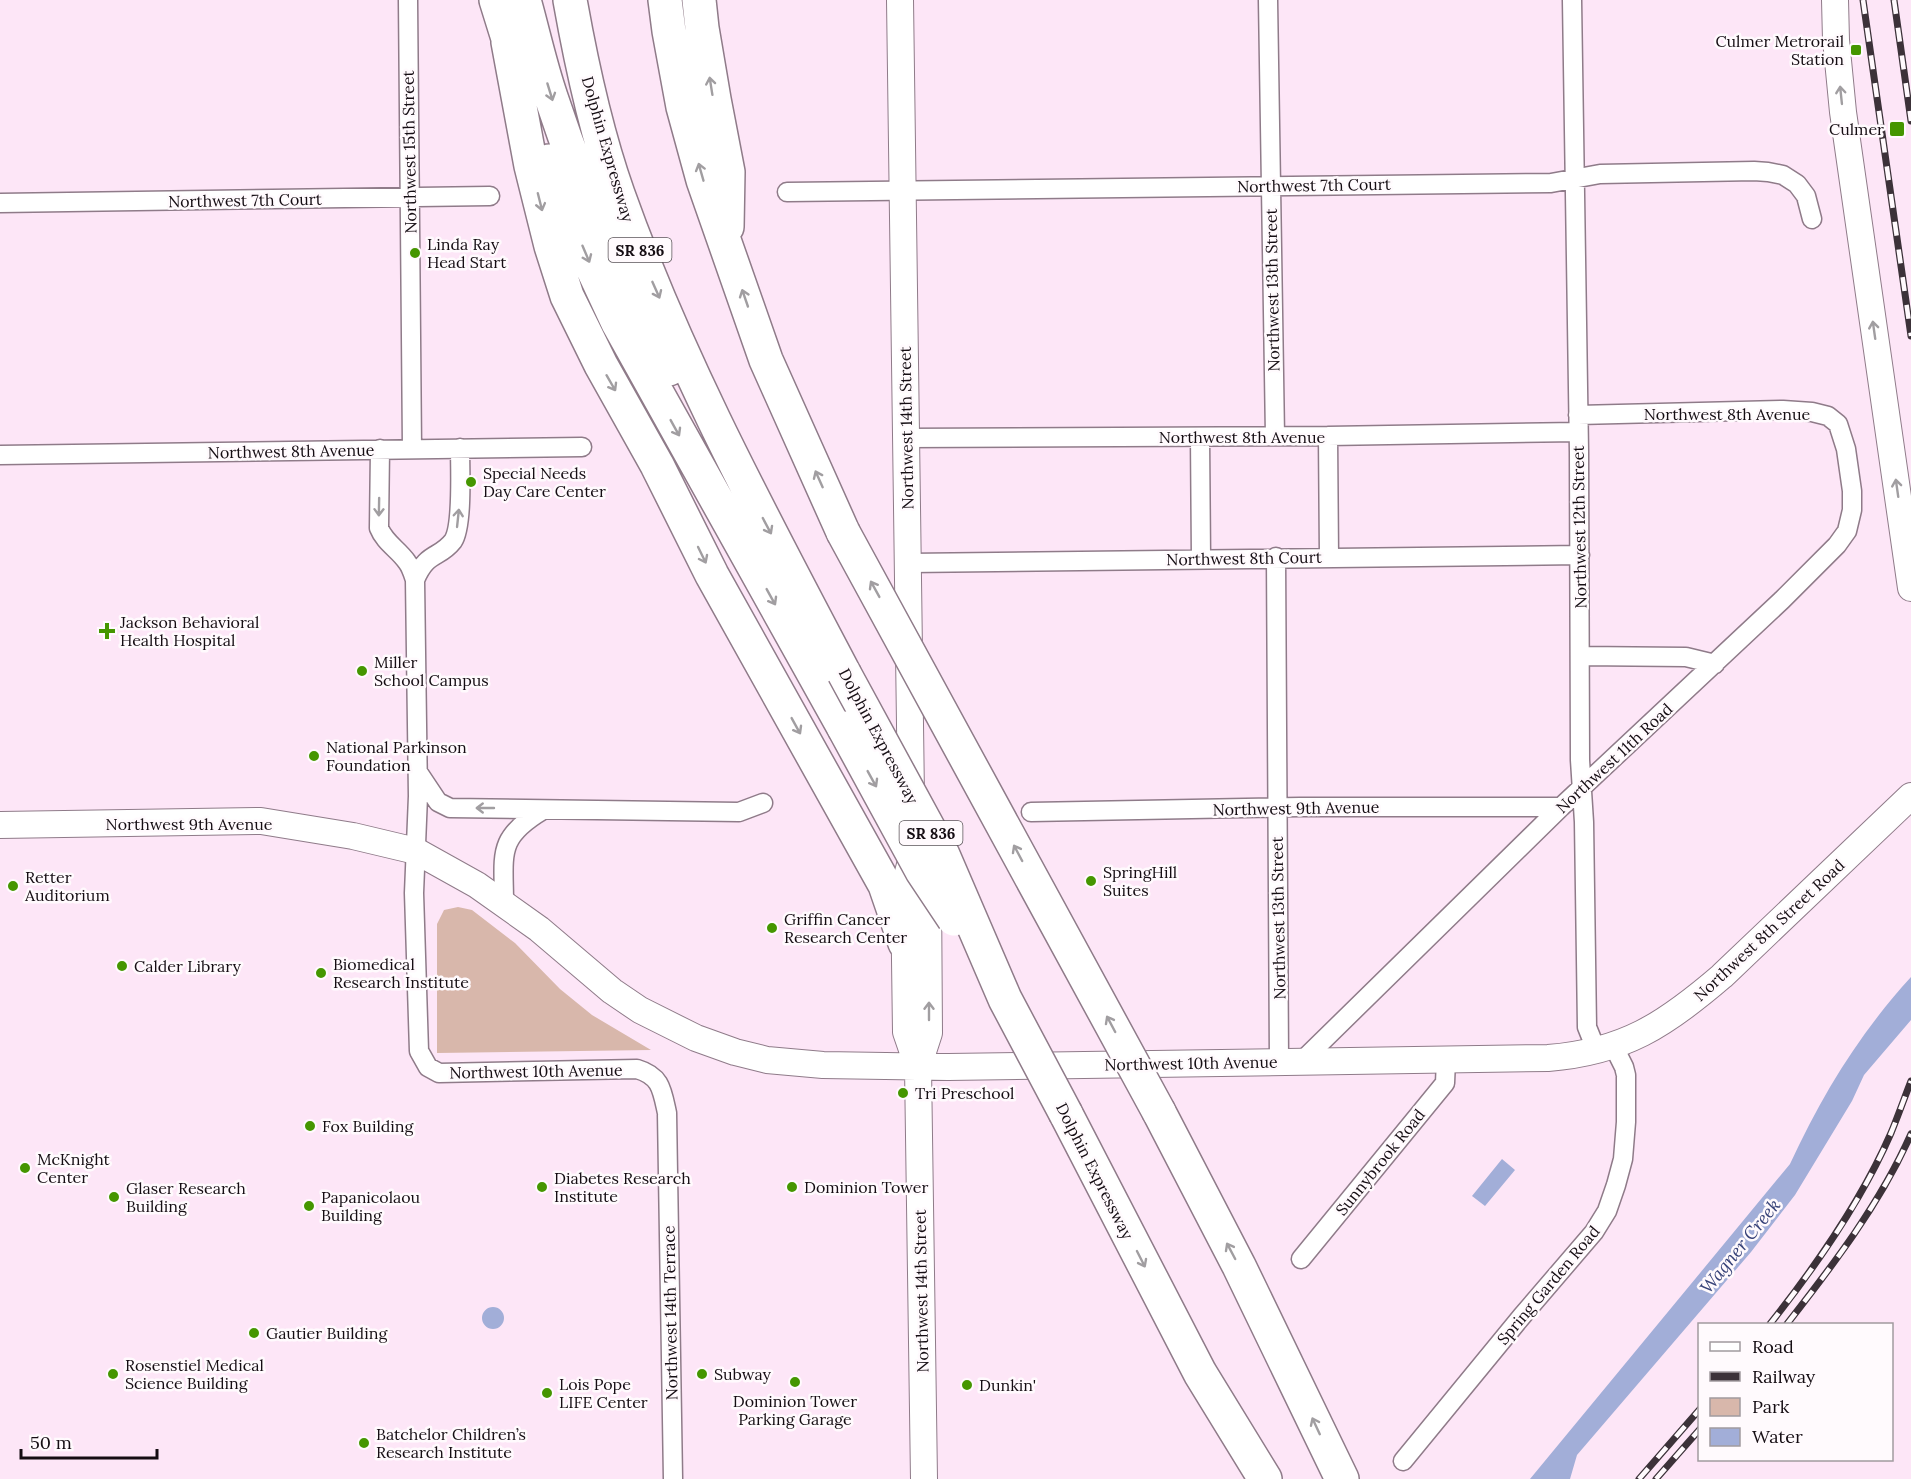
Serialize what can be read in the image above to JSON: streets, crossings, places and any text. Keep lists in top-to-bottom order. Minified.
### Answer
{"streets":{"highway":["Dolphin Expressway","SR 836"],"street":["Northwest 15th Street","Northwest 7th Court","Northwest 13th Street","Northwest 8th Avenue","Northwest 14th Street","Northwest 12th Street","Northwest 8th Court","Northwest 11th Road","Northwest 9th Avenue","Northwest 8th Street Road","Northwest 10th Avenue","Sunnybrook Road","Spring Garden Road","Northwest 14th Terrace"]},"crossings":[["Northwest 15th Street","Northwest 7th Court"],["Northwest 15th Street","Northwest 8th Avenue"],["Northwest 7th Court","Northwest 13th Street"],["Northwest 7th Court","Northwest 14th Street"],["Northwest 7th Court","Northwest 12th Street"],["Northwest 13th Street","Northwest 8th Avenue"],["Northwest 13th Street","Northwest 8th Court"],["Northwest 13th Street","Northwest 11th Road"],["Northwest 13th Street","Northwest 9th Avenue"],["Northwest 13th Street","Northwest 10th Avenue"],["Northwest 8th Avenue","Northwest 14th Street"],["Northwest 8th Avenue","Northwest 12th Street"],["Northwest 8th Avenue","Northwest 11th Road"],["Northwest 14th Street","Northwest 8th Court"],["Northwest 14th Street","Northwest 10th Avenue"],["Northwest 12th Street","Northwest 8th Court"],["Northwest 12th Street","Northwest 11th Road"],["Northwest 12th Street","Northwest 8th Street Road"],["Northwest 12th Street","Northwest 10th Avenue"],["Northwest 12th Street","Spring Garden Road"],["Northwest 11th Road","Northwest 9th Avenue"],["Northwest 11th Road","Northwest 10th Avenue"],["Northwest 9th Avenue","Northwest 10th Avenue"],["Northwest 8th Street Road","Northwest 10th Avenue"],["Northwest 8th Street Road","Spring Garden Road"],["Northwest 10th Avenue","Sunnybrook Road"],["Northwest 10th Avenue","Spring Garden Road"],["Northwest 10th Avenue","Northwest 14th Terrace"]],"water":["Wagner Creek"],"places":{"transit":["Culmer Metrorail Station","Culmer"],"other":["Linda Ray Head Start","Special Needs Day Care Center","Miller School Campus","National Parkinson Foundation","SpringHill Suites","Retter Auditorium","Griffin Cancer Research Center","Calder Library","Biomedical Research Institute","Tri Preschool","Fox Building","McKnight Center","Diabetes Research Institute","Dominion Tower","Glaser Research Building","Papanicolaou Building","Gautier Building","Rosenstiel Medical Science Building","Subway","Dominion Tower Parking Garage","Dunkin'","Lois Pope LIFE Center","Batchelor Children’s Research Institute"],"health":["Jackson Behavioral Health Hospital"]},"legend":["Road","Railway","Park","Water"],"scale_bar":"50 m"}
